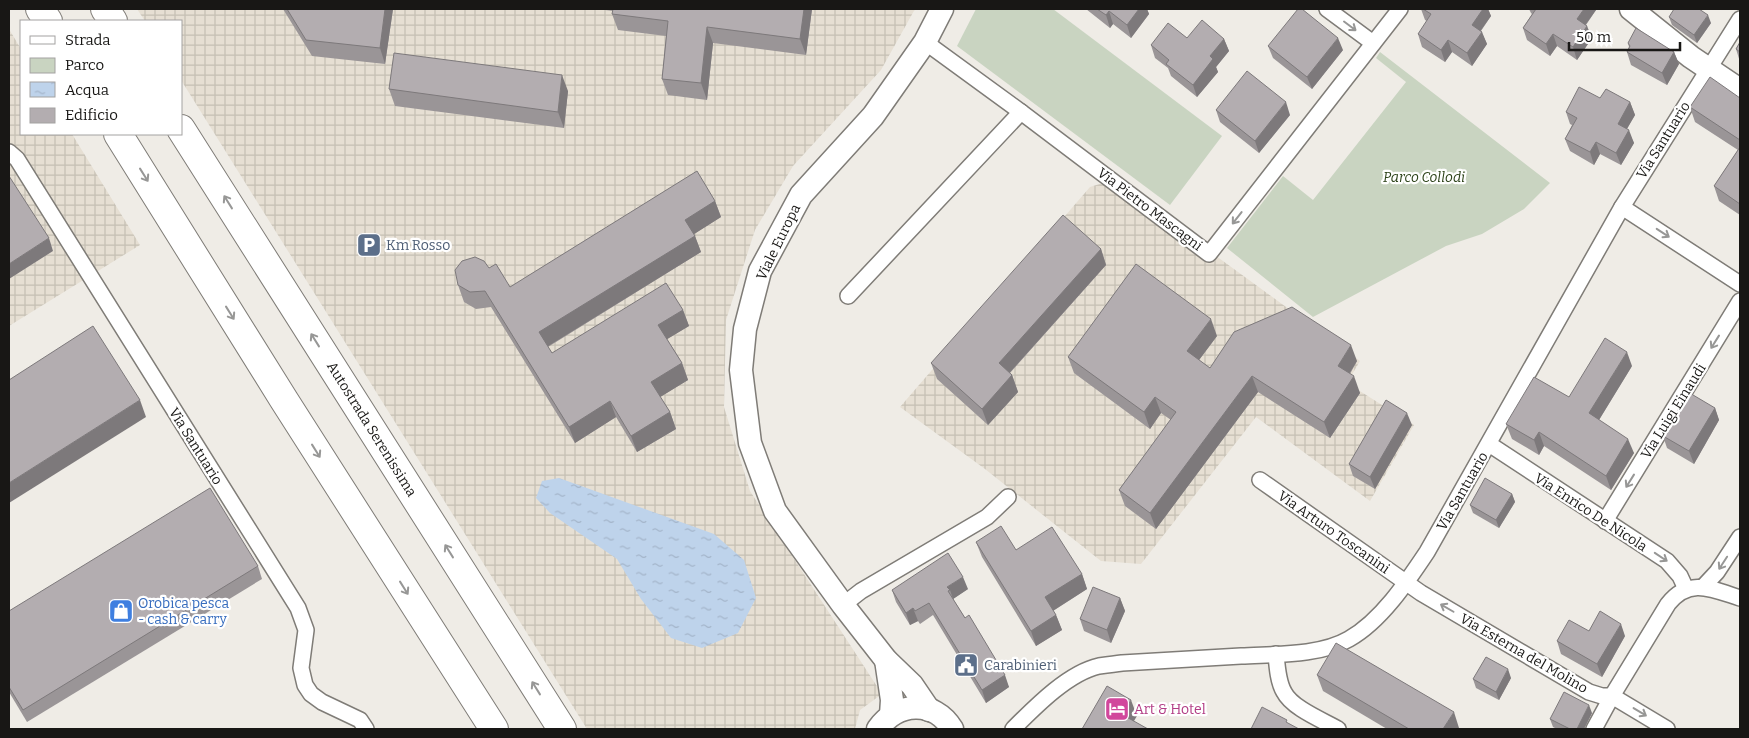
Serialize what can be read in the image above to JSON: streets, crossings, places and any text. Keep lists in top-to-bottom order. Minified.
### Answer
{"streets":{"highway":["Autostrada Serenissima"],"street":["Via Santuario","Via Pietro Mascagni","Viale Europa","Via Luigi Einaudi","Via Enrico De Nicola","Via Arturo Toscanini","Via Esterna del Molino"]},"crossings":[["Via Santuario","Via Enrico De Nicola"],["Via Santuario","Via Arturo Toscanini"],["Via Santuario","Via Esterna del Molino"],["Via Pietro Mascagni","Viale Europa"],["Via Luigi Einaudi","Via Enrico De Nicola"],["Via Arturo Toscanini","Via Esterna del Molino"]],"one_way":["Via Luigi Einaudi","Via Enrico De Nicola"],"parks":["Parco Collodi"],"places":{"parking":["Km Rosso"],"shop":["Orobica pesca - cash & carry"],"public building":["Carabinieri"],"hotel":["Art & Hotel"]},"legend":["Strada","Parco","Acqua","Edificio"],"scale_bar":"50 m"}
